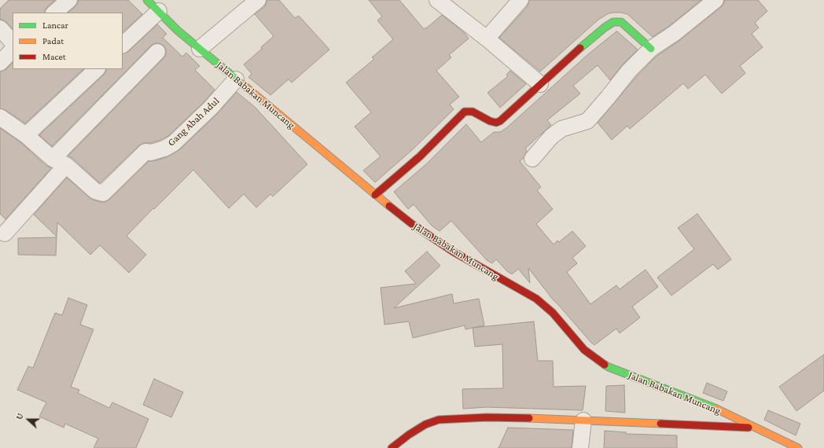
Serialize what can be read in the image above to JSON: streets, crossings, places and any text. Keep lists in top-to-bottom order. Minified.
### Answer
{"streets":{"street":["Jalan Babakan Muncang","Gang Abah Adul"]},"crossings":[["Jalan Babakan Muncang","Gang Abah Adul"]],"legend":["Lancar","Padat","Macet"],"north":"left"}
